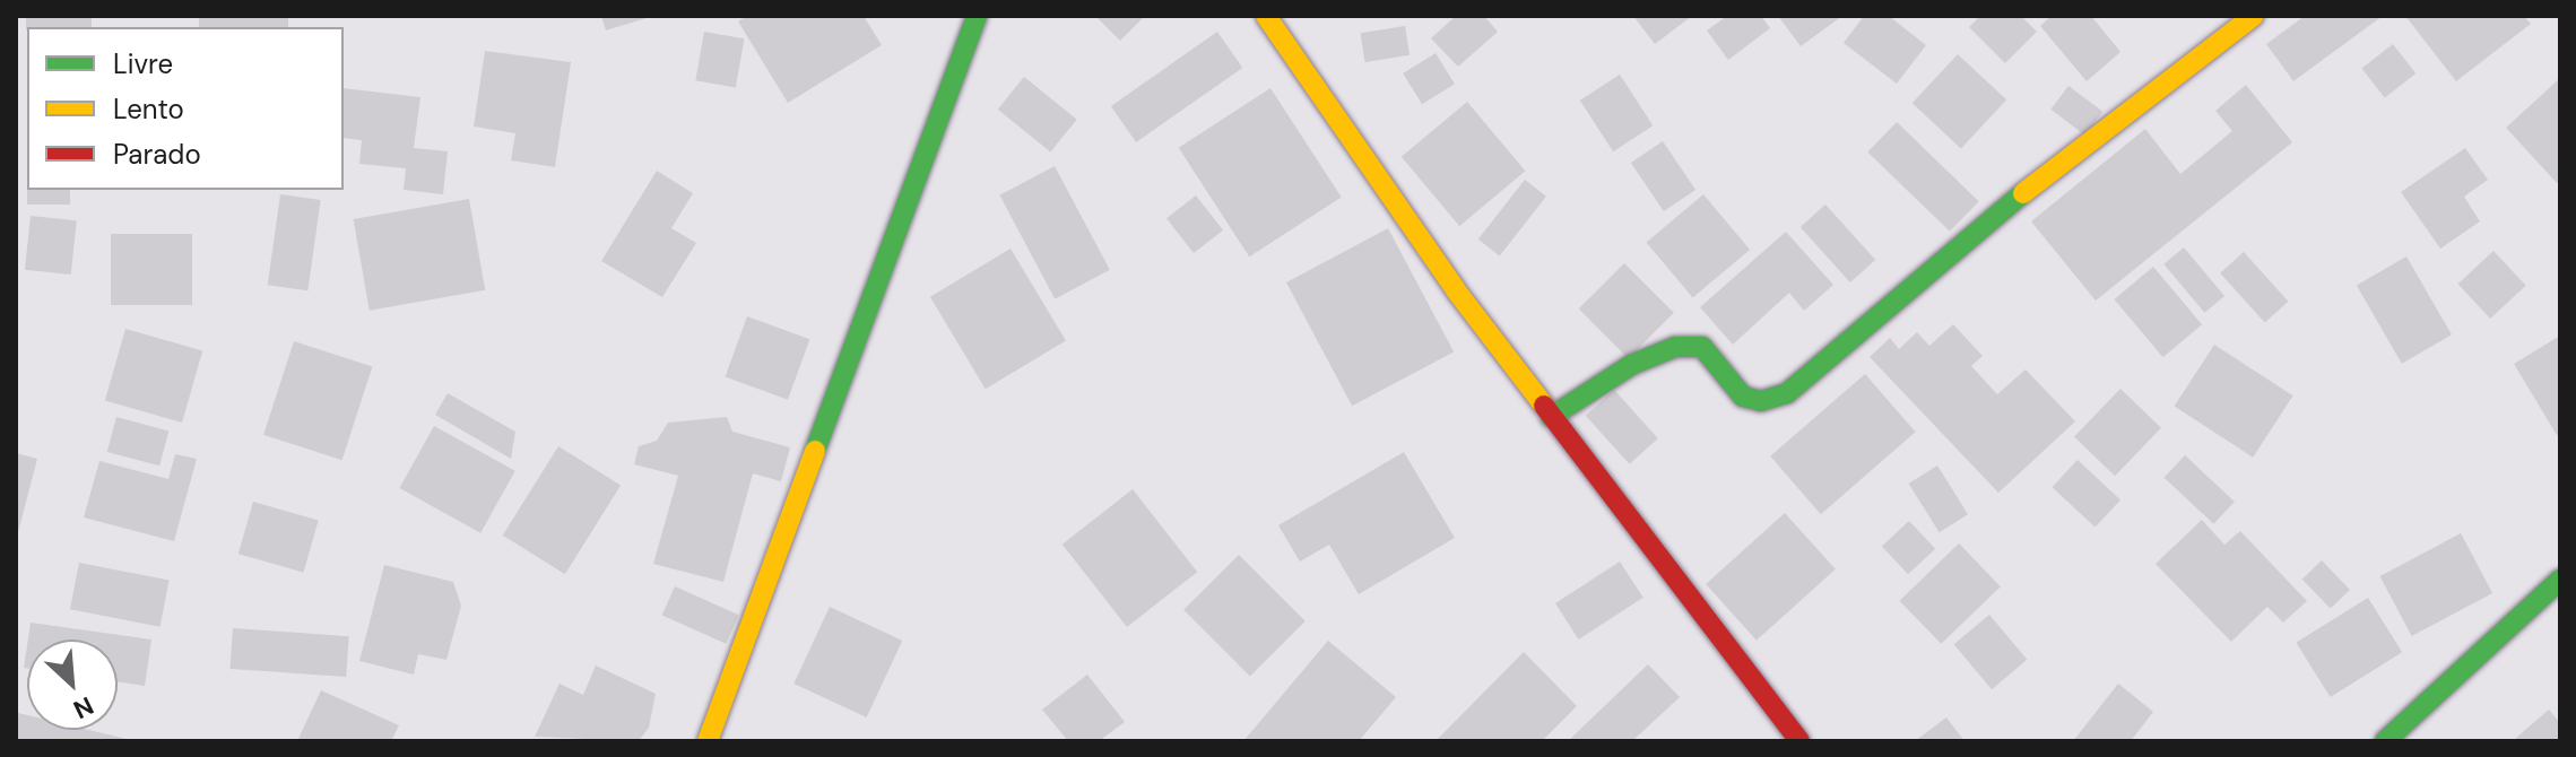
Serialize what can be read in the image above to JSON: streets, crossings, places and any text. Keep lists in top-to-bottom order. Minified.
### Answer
{"legend":["Livre","Lento","Parado"],"north":"bottom right"}
